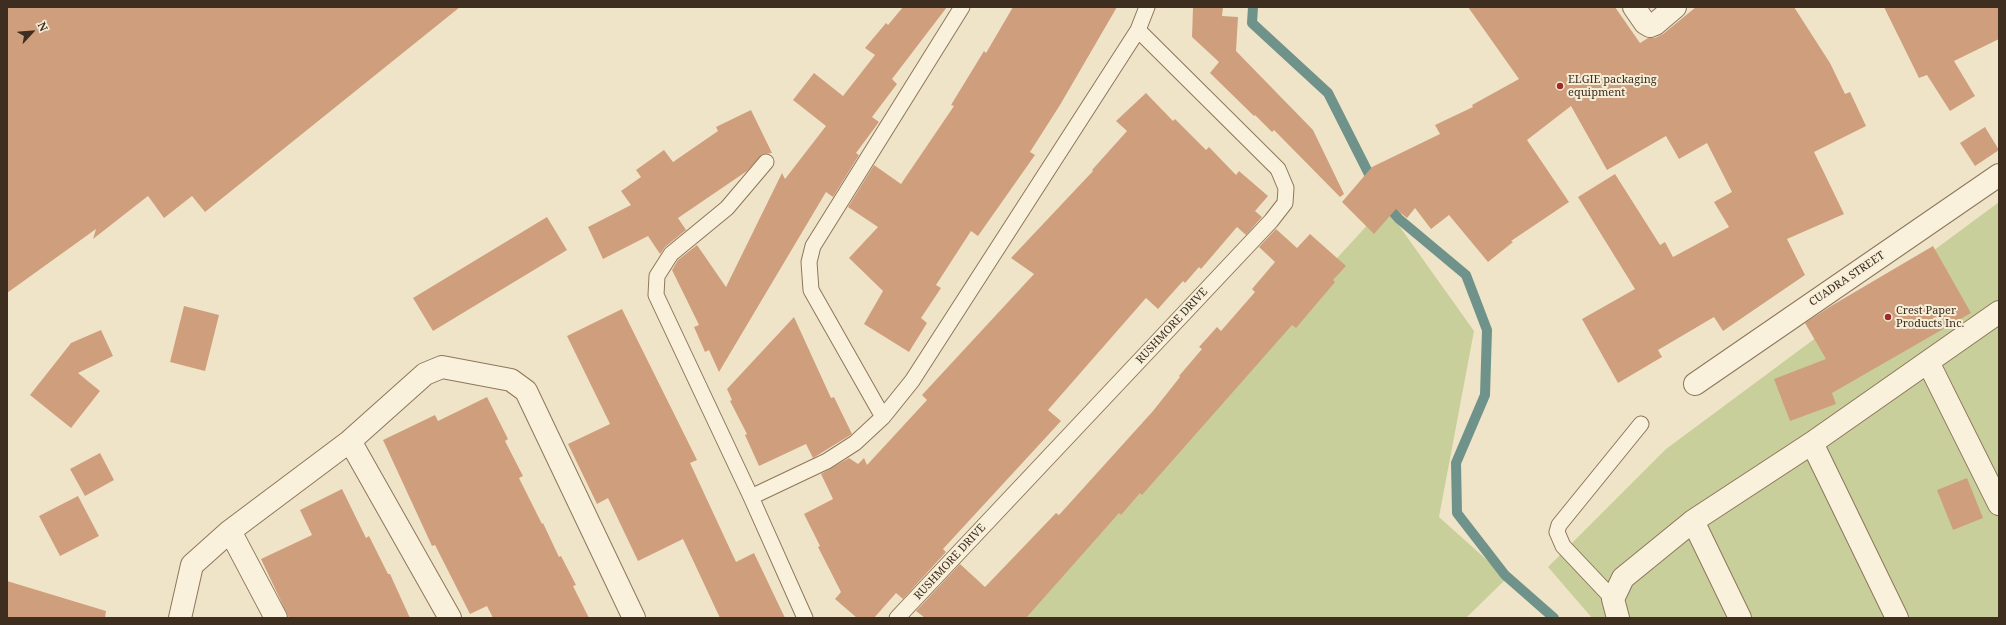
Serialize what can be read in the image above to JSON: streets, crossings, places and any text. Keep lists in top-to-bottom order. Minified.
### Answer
{"streets":{"street":["CUADRA STREET"],"lane":["RUSHMORE DRIVE"]},"places":["ELGIE packaging equipment","Crest Paper Products Inc."],"north":"top right"}
